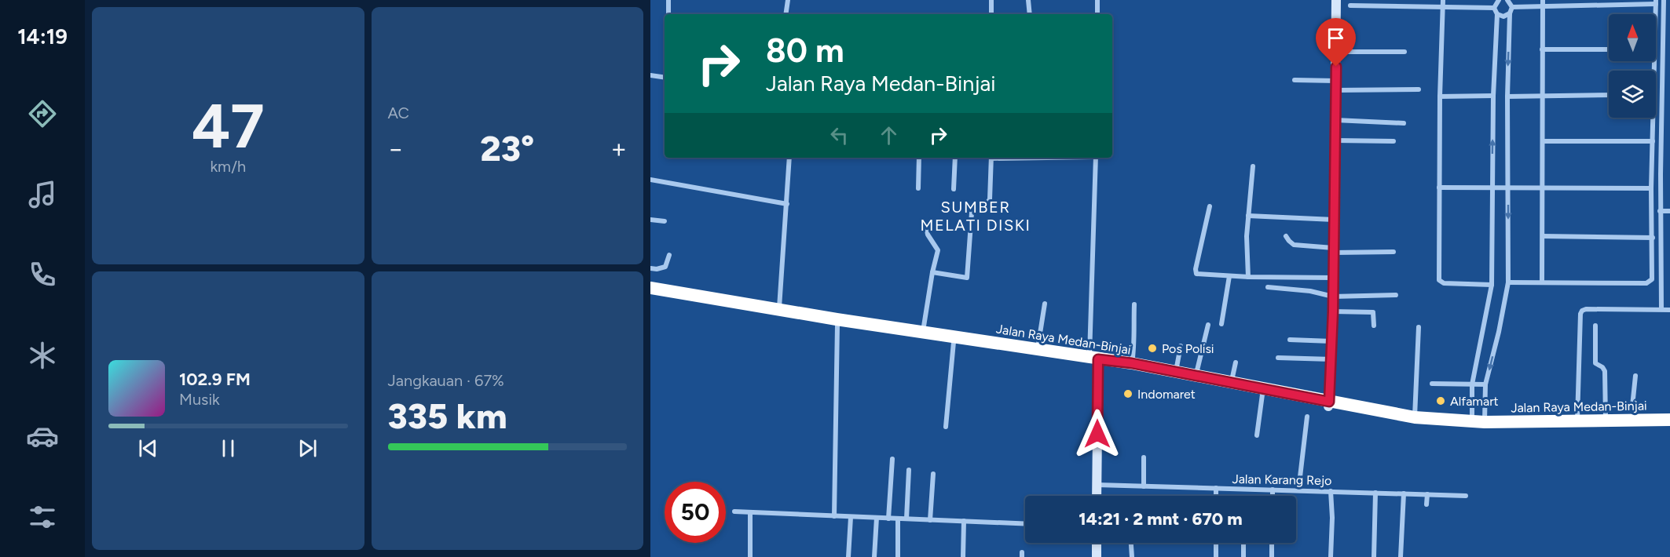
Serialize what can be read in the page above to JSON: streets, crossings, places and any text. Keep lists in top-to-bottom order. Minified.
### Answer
{"streets":{"highway":["Jalan Raya Medan-Binjai"],"street":["Jalan Karang Rejo"]},"districts":["SUMBER MELATI DISKI"],"places":["Pos Polisi","Indomaret","Alfamart"],"north":"top","page":{"tabs":"14:19","tile":[["47","km/h"],"AC",["Jangkauan · 67%","335 km"]],"turn":["80 m","Jalan Raya Medan-Binjai"],"heat":["−","23°","+"],"song":["102.9 FM","Musik"],"limit":"50","trip":"14:21 · 2 mnt · 670 m"}}
